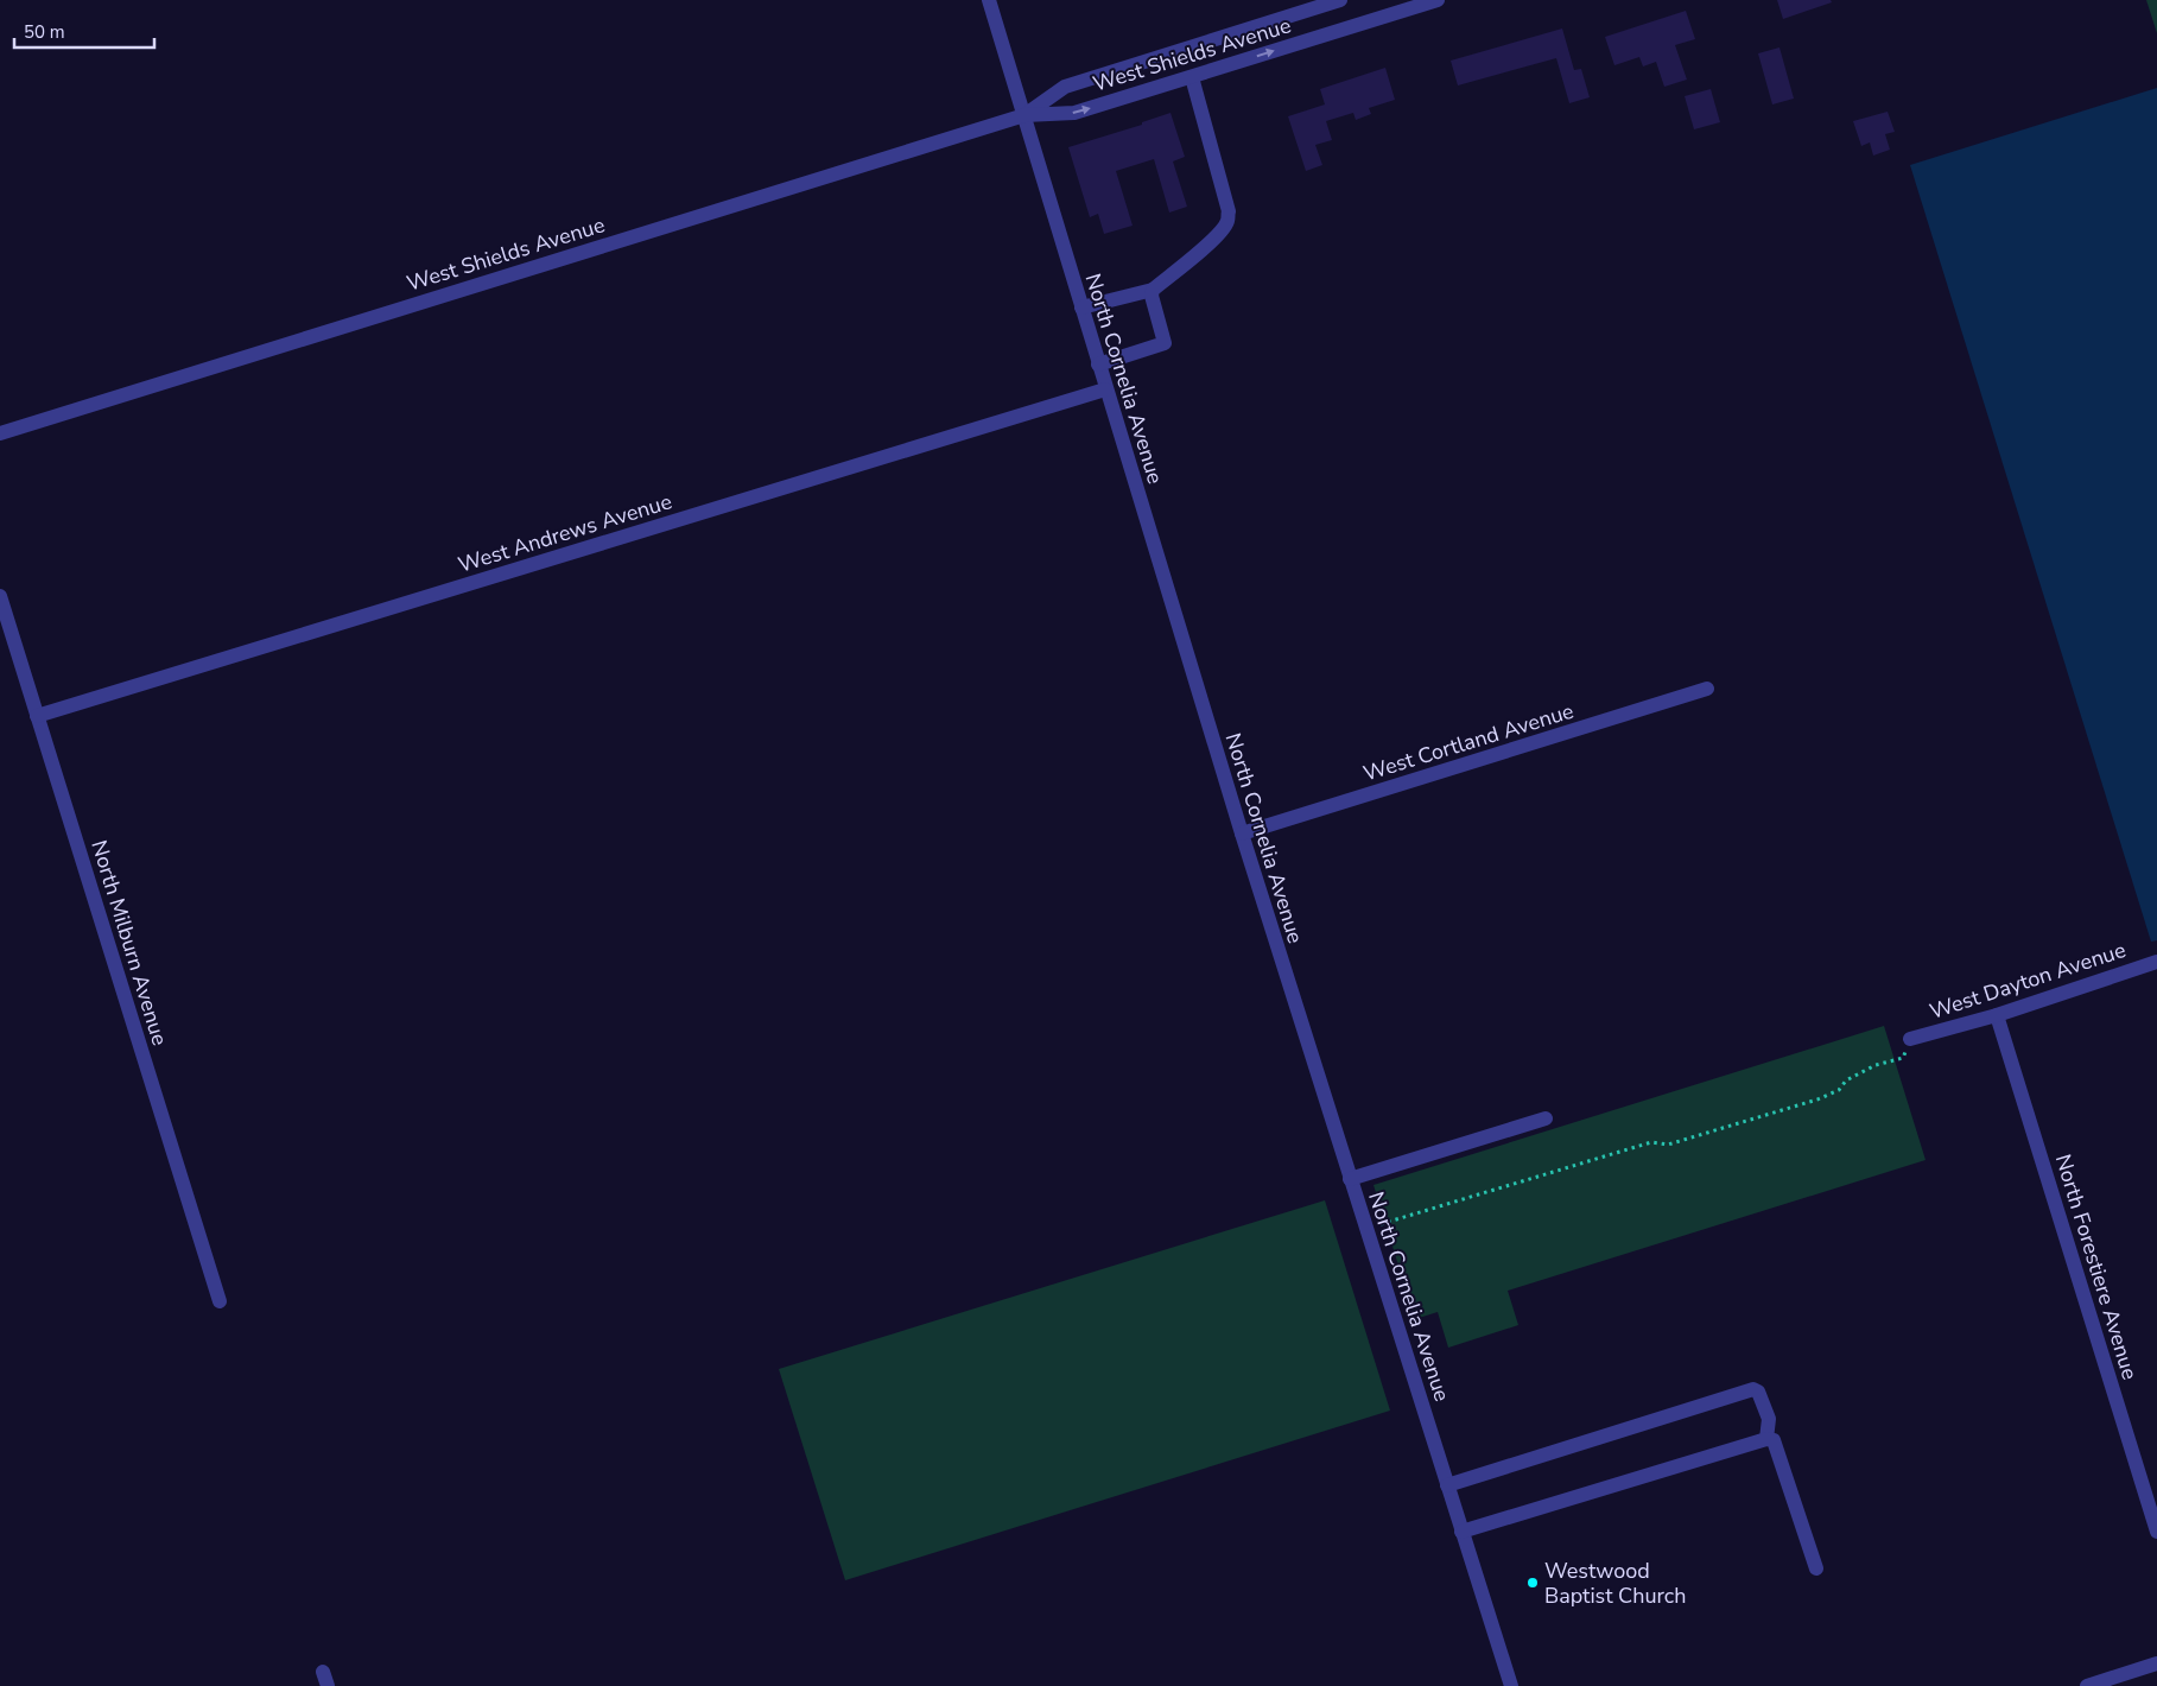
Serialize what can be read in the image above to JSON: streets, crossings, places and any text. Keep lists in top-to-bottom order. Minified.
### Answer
{"streets":{"street":["West Shields Avenue","North Cornelia Avenue","West Andrews Avenue","West Cortland Avenue","North Milburn Avenue","West Dayton Avenue","North Forestiere Avenue"]},"crossings":[["West Shields Avenue","North Cornelia Avenue"],["North Cornelia Avenue","West Andrews Avenue"],["North Cornelia Avenue","West Cortland Avenue"],["West Andrews Avenue","North Milburn Avenue"],["West Dayton Avenue","North Forestiere Avenue"]],"places":["Westwood Baptist Church"],"scale_bar":"50 m"}
